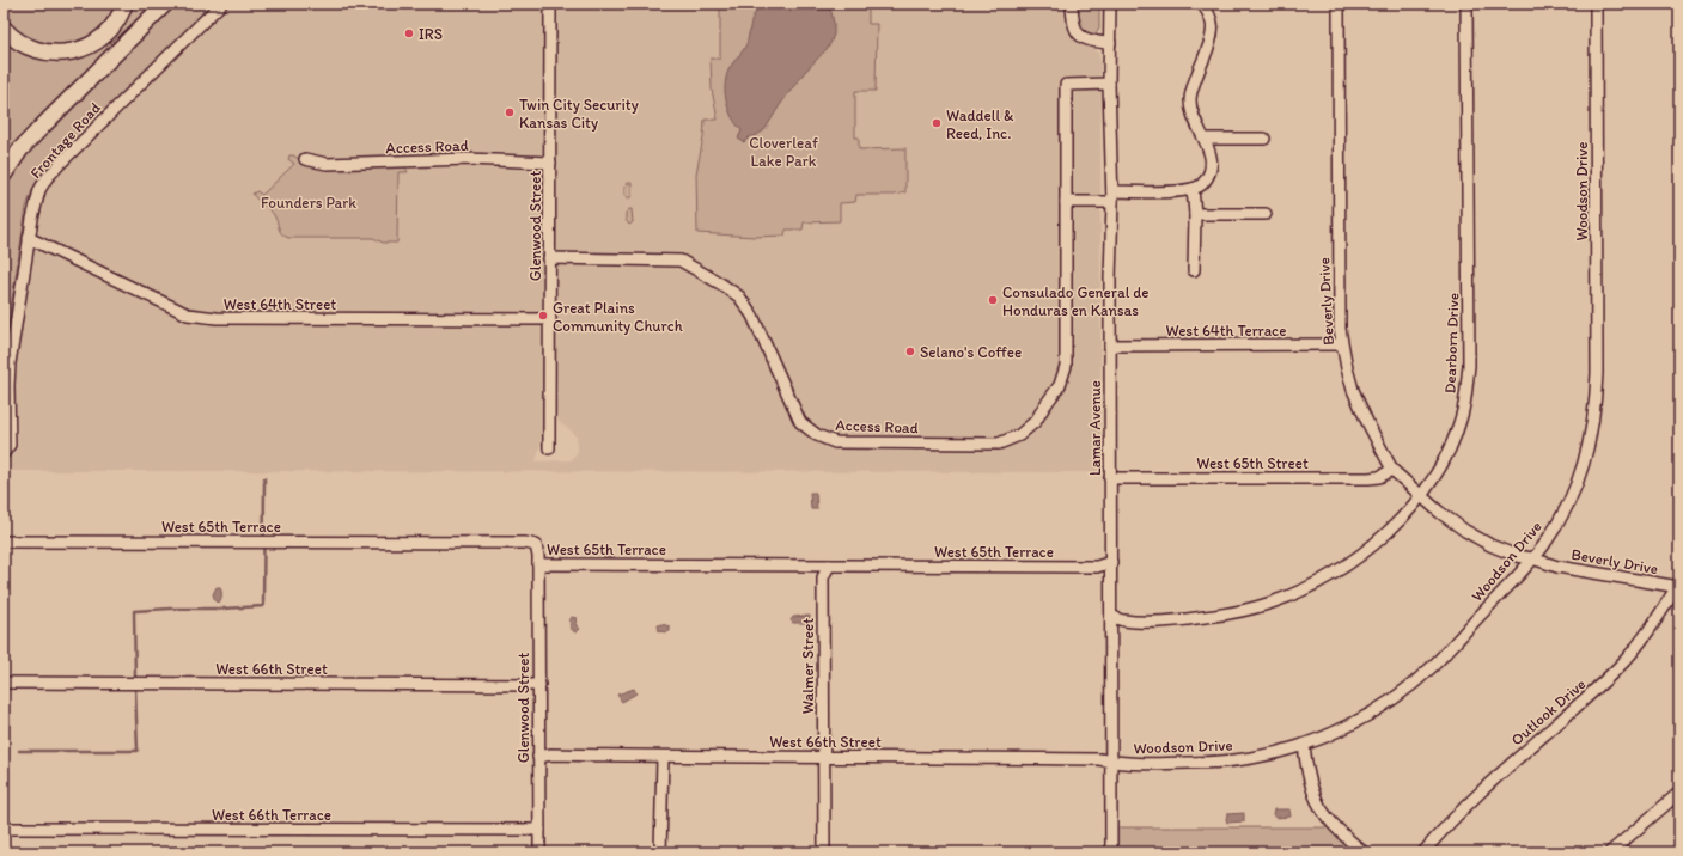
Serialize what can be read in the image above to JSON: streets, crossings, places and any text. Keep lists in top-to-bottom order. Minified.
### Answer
{"streets":{"street":["Frontage Road","Access Road","Woodson Drive","Glenwood Street","Beverly Drive","West 64th Street","West 64th Terrace","Dearborn Drive","Lamar Avenue","West 65th Street","West 65th Terrace","Walmer Street","West 66th Street","Outlook Drive","West 66th Terrace"]},"crossings":[["Frontage Road","West 64th Street"],["Access Road","Glenwood Street"],["Access Road","Lamar Avenue"],["Woodson Drive","Beverly Drive"],["Woodson Drive","Lamar Avenue"],["Woodson Drive","West 66th Street"],["Glenwood Street","West 64th Street"],["Glenwood Street","West 65th Terrace"],["Glenwood Street","West 66th Street"],["Glenwood Street","West 66th Terrace"],["Beverly Drive","West 64th Terrace"],["Beverly Drive","Dearborn Drive"],["Beverly Drive","West 65th Street"],["Beverly Drive","Outlook Drive"],["West 64th Terrace","Lamar Avenue"],["Dearborn Drive","Lamar Avenue"],["Lamar Avenue","West 65th Street"],["Lamar Avenue","West 65th Terrace"],["Lamar Avenue","West 66th Street"],["West 65th Terrace","Walmer Street"],["Walmer Street","West 66th Street"]],"parks":["Cloverleaf Lake Park","Founders Park"],"places":["IRS","Twin City Security Kansas City","Waddell & Reed, Inc.","Consulado General de Honduras en Kansas","Great Plains Community Church","Selano's Coffee"]}
